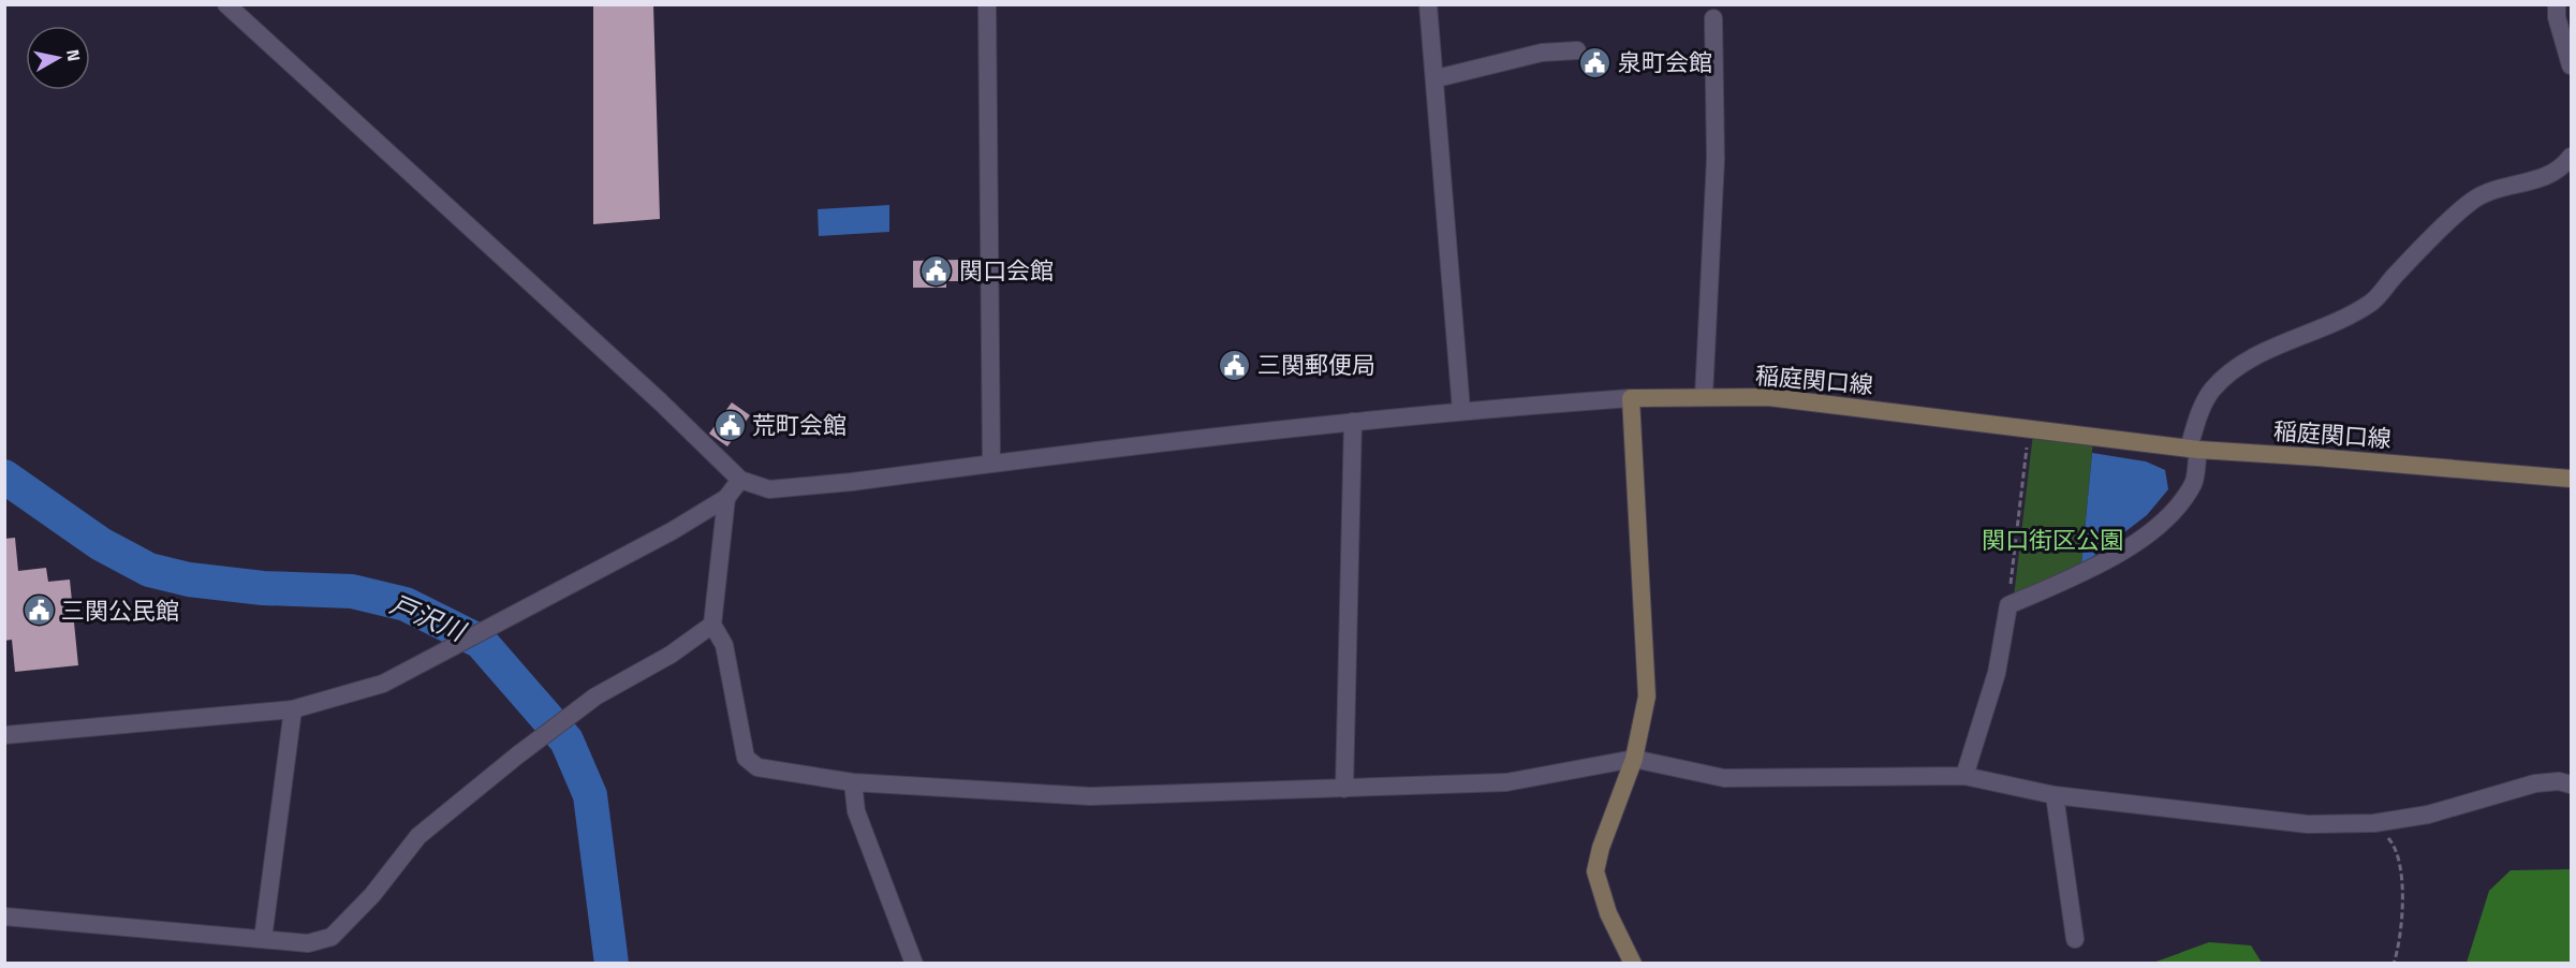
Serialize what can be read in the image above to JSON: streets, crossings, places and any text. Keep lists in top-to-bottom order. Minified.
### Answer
{"streets":{"main road":["稲庭関口線"]},"water":["戸沢川"],"parks":["関口街区公園"],"places":{"public building":["泉町会館","関口会館","三関郵便局","荒町会館","三関公民館"]},"north":"right"}
